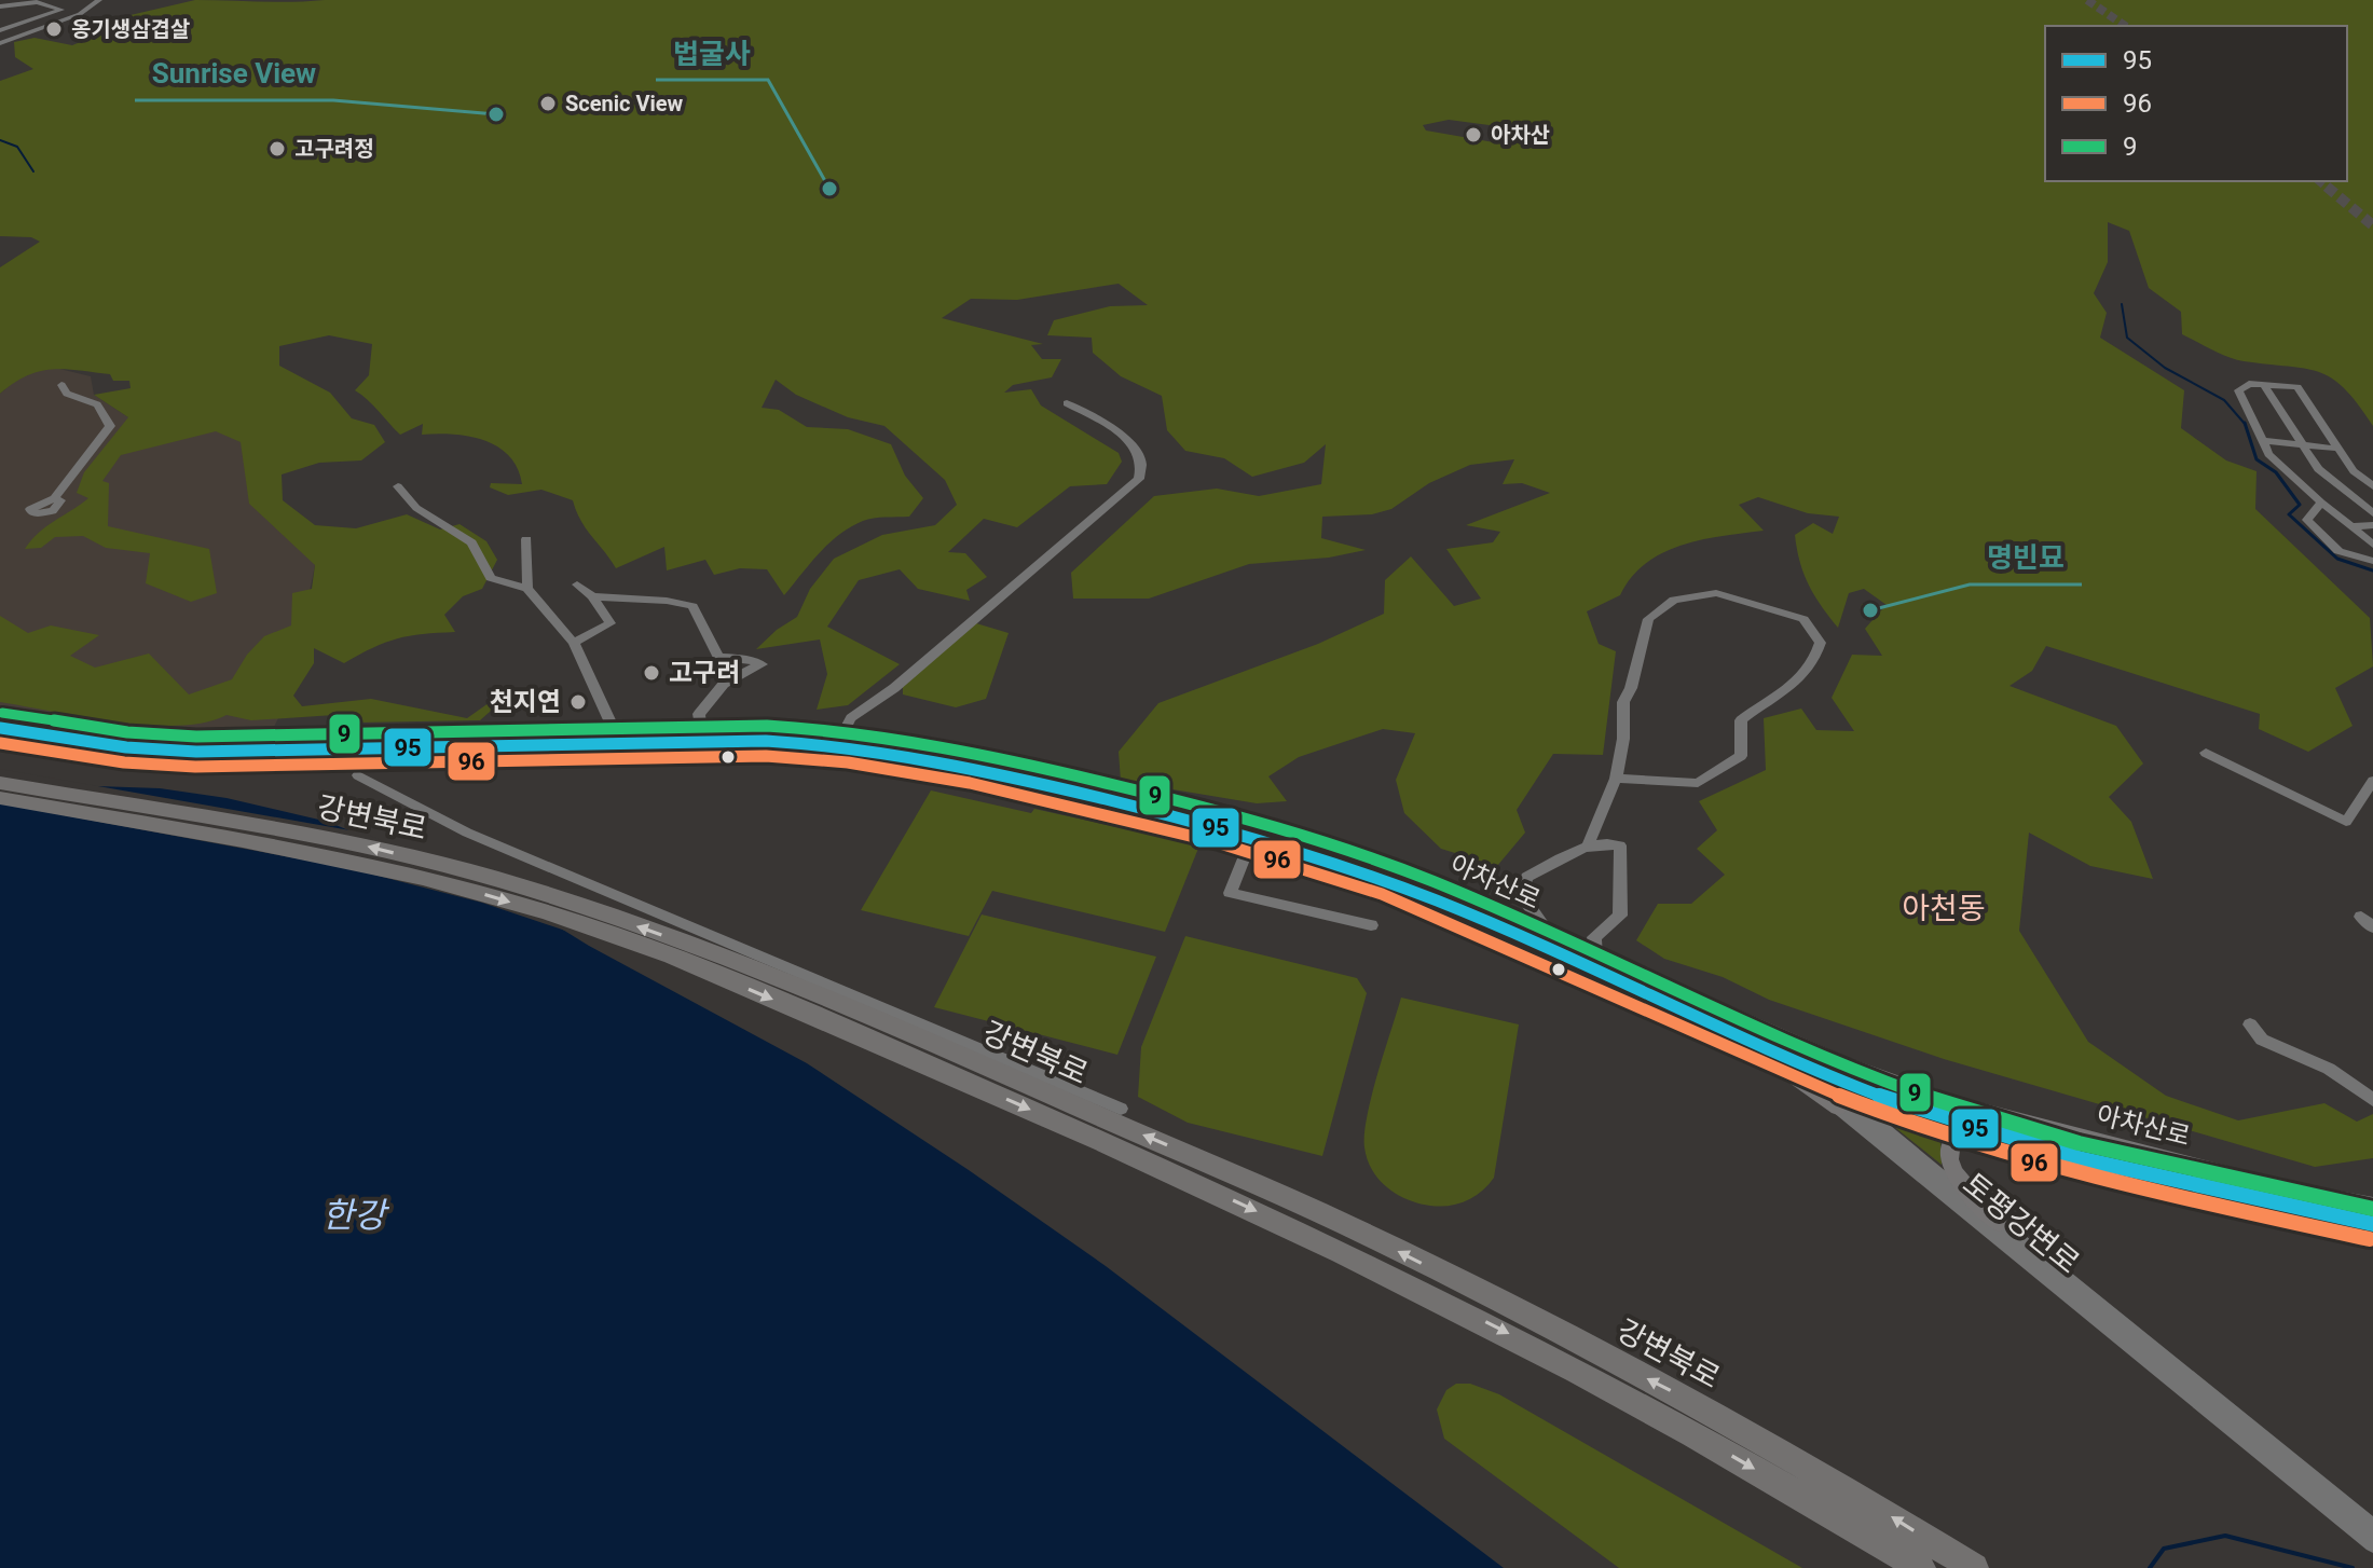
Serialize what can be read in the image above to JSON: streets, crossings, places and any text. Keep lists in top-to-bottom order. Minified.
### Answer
{"streets":{"highway":["강변북로"],"main road":["아차산로"],"street":["토평강변로"]},"crossings":[["아차산로","토평강변로"]],"districts":["아천동"],"water":["한강"],"places":["옹기생삼겹살","Scenic View","Sunrise View","아차산","고구려정","법굴사","명빈묘","고구려","천지연"],"lines":["transit line 9","transit line 95","transit line 96"],"legend":["95","96","9"]}
